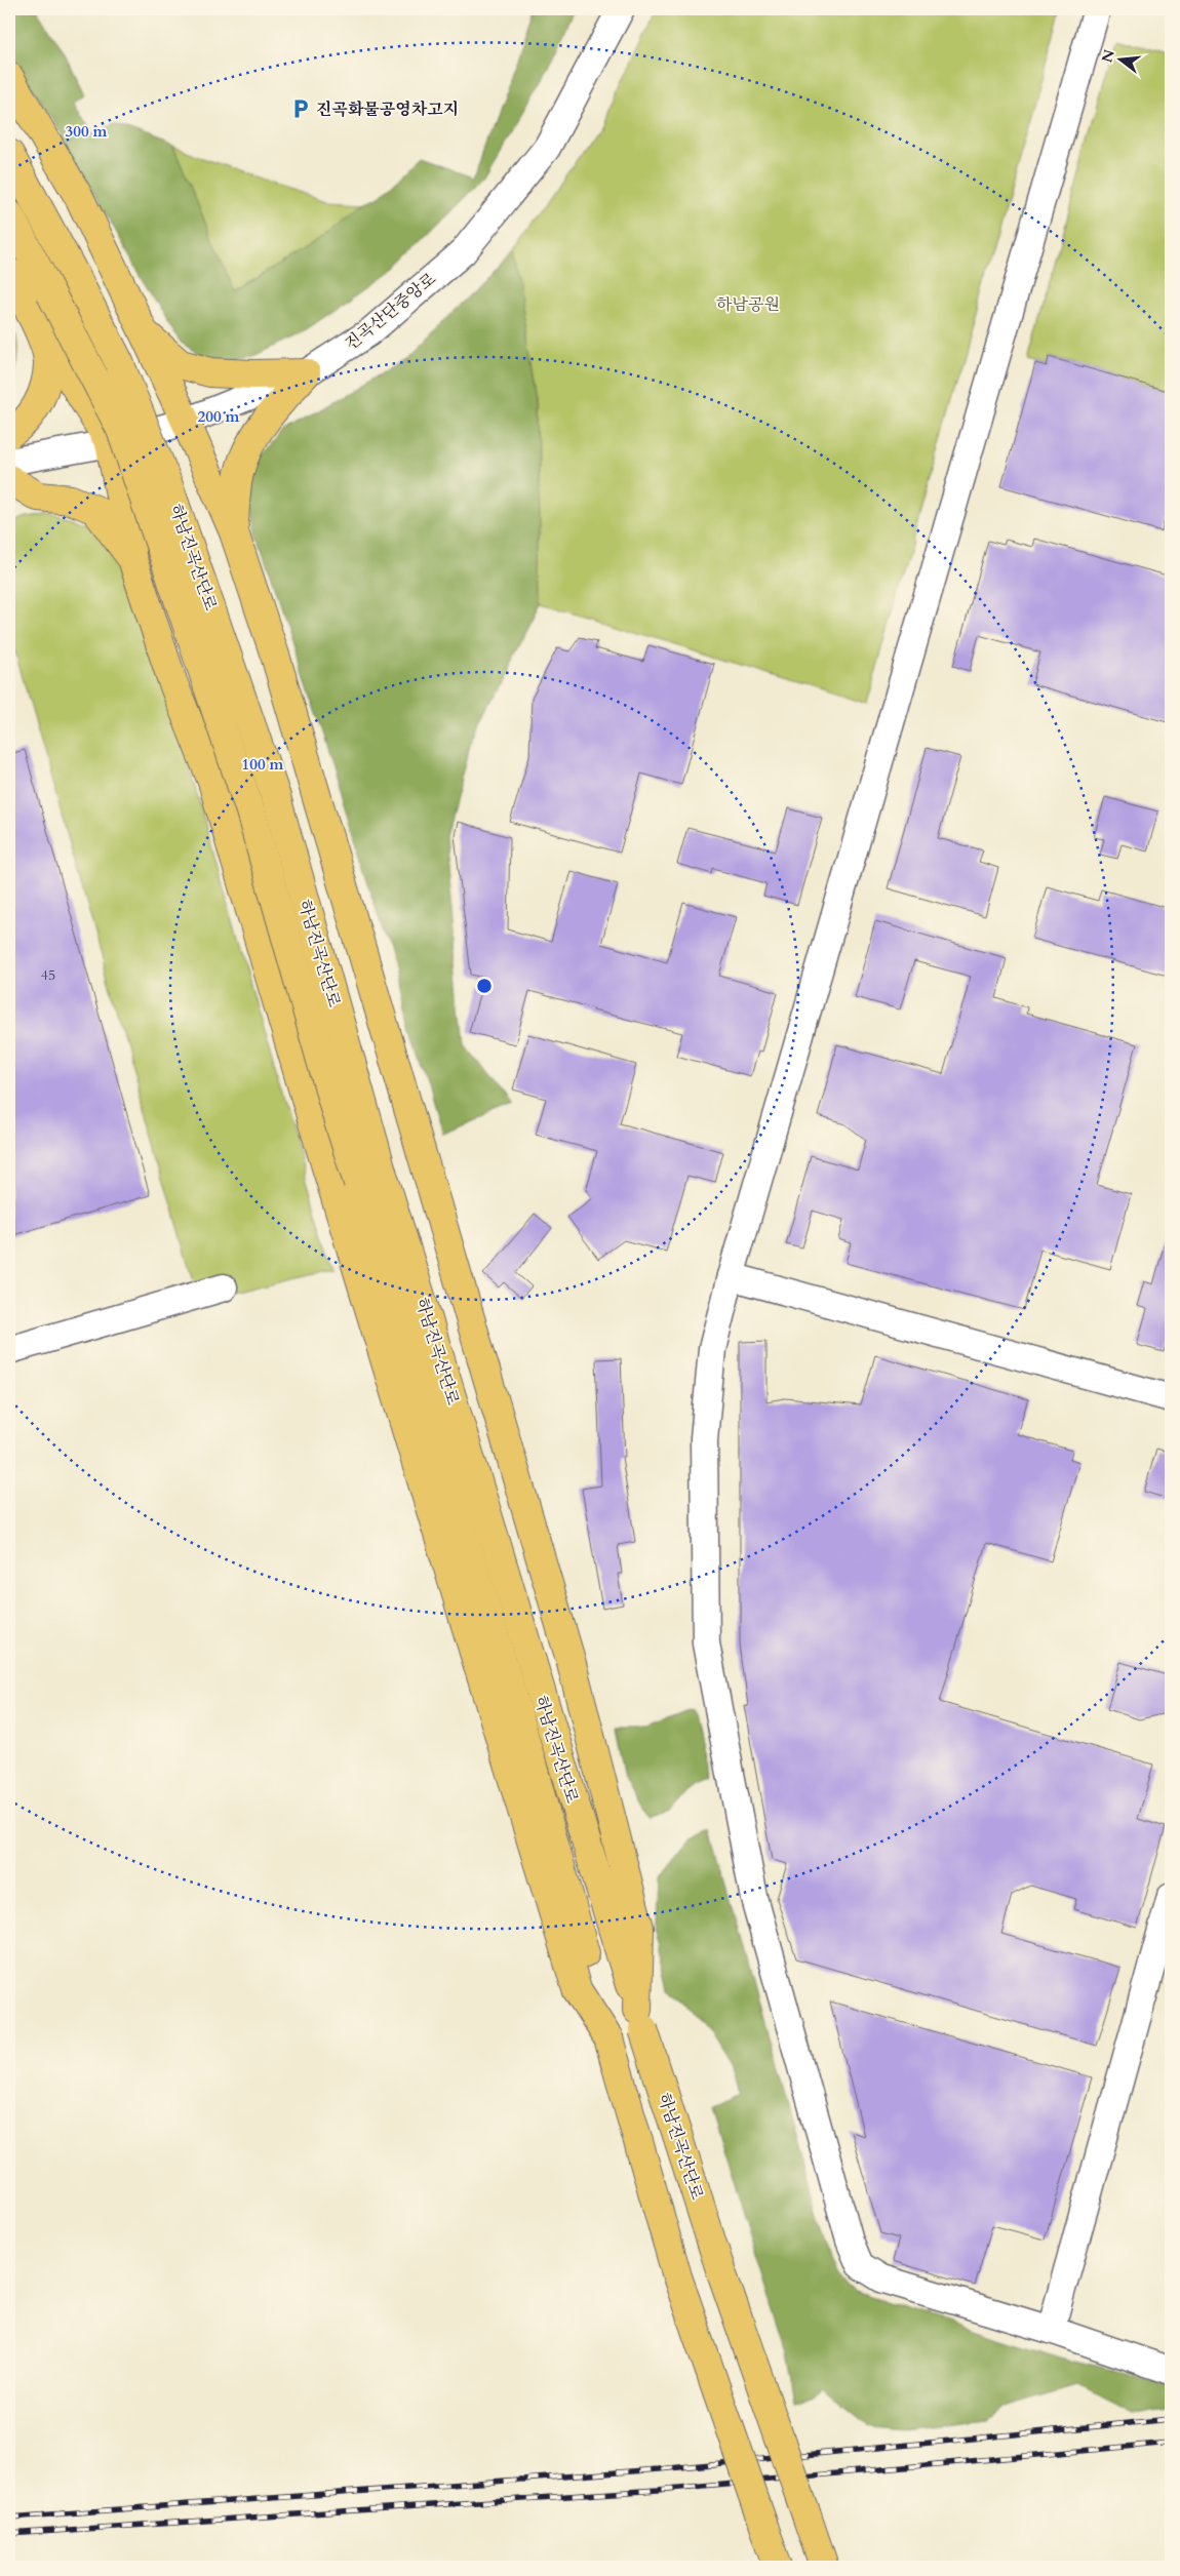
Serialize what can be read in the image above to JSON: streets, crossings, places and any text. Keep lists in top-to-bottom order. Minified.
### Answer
{"streets":{"highway":["하남진곡산단로"],"street":["진곡산단중앙로"]},"parks":["하남공원"],"places":{"parking":["진곡화물공영차고지"]},"house_numbers":["45"],"north":"left","rings":["300 m","200 m","100 m"]}
